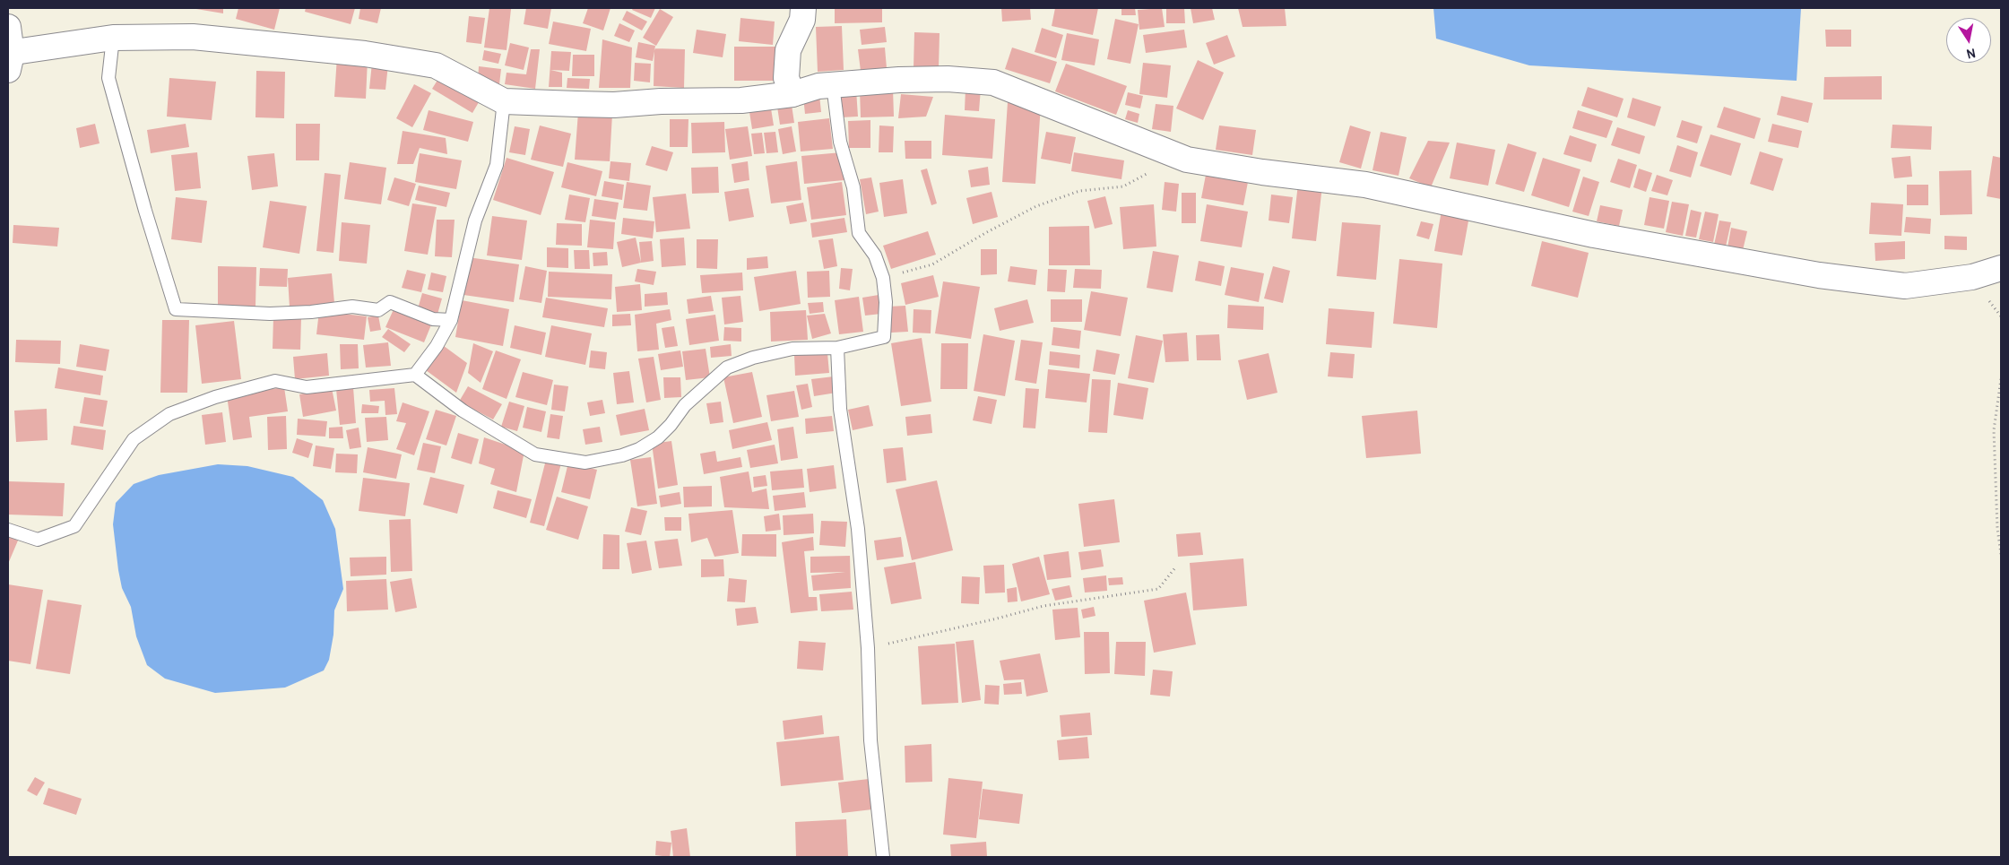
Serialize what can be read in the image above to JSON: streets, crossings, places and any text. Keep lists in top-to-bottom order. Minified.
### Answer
{"north":"bottom"}
